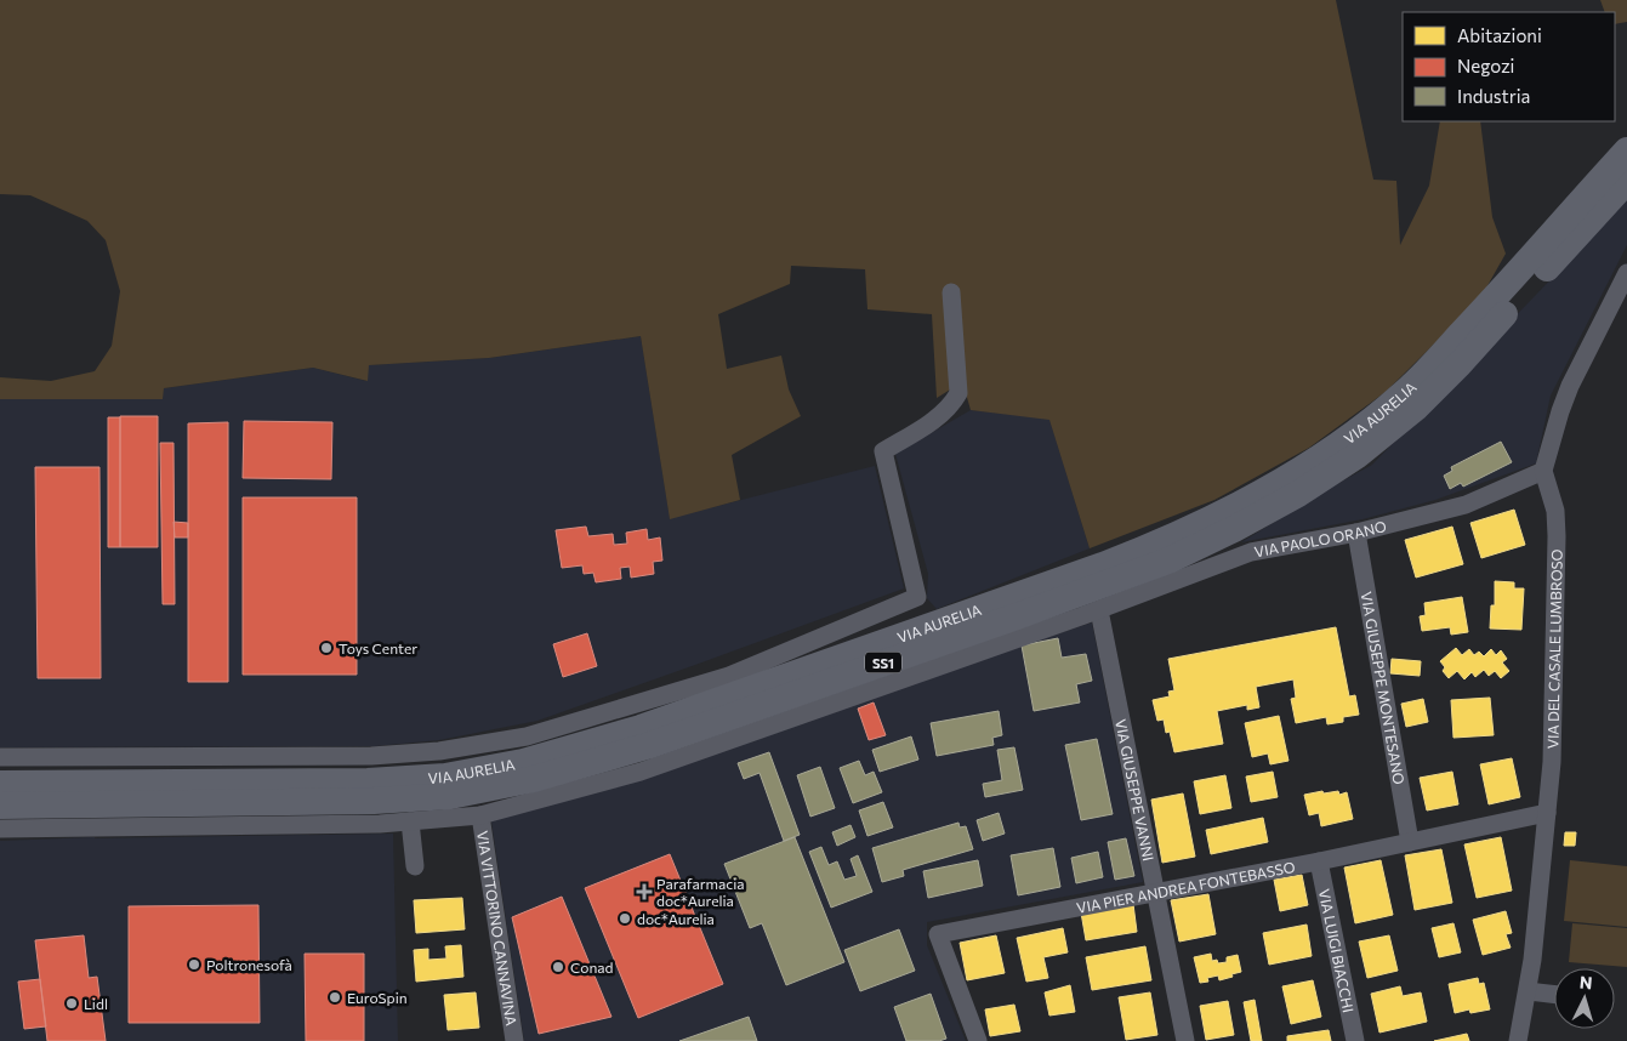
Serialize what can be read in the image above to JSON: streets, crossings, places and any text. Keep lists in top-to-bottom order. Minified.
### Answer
{"streets":{"highway":["VIA AURELIA","SS1"],"street":["VIA PAOLO ORANO","VIA DEL CASALE LUMBROSO","VIA GIUSEPPE MONTESANO","VIA GIUSEPPE VANNI","VIA PIER ANDREA FONTEBASSO","VIA VITTORINO CANNAVINA","VIA LUIGI BIACCHI"]},"crossings":[["VIA PAOLO ORANO","VIA DEL CASALE LUMBROSO"],["VIA PAOLO ORANO","VIA GIUSEPPE MONTESANO"],["VIA PAOLO ORANO","VIA GIUSEPPE VANNI"],["VIA DEL CASALE LUMBROSO","VIA PIER ANDREA FONTEBASSO"],["VIA GIUSEPPE MONTESANO","VIA PIER ANDREA FONTEBASSO"],["VIA GIUSEPPE VANNI","VIA PIER ANDREA FONTEBASSO"],["VIA PIER ANDREA FONTEBASSO","VIA LUIGI BIACCHI"]],"places":{"other":["Toys Center","doc*Aurelia","Poltronesofà","Conad","EuroSpin","Lidl"],"health":["Parafarmacia doc*Aurelia"]},"legend":["Abitazioni","Negozi","Industria"],"north":"top"}
